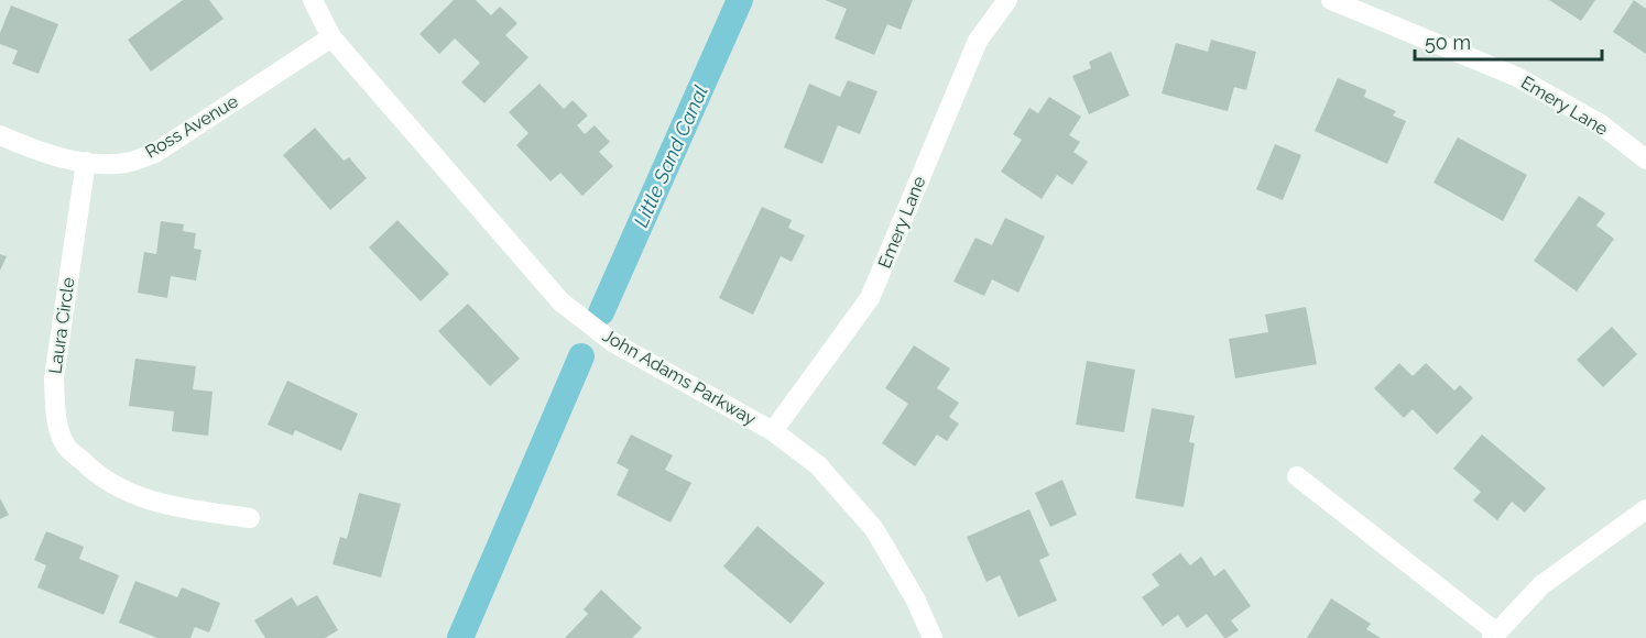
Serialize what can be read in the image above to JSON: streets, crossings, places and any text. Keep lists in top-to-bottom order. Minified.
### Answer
{"streets":{"street":["Emery Lane","Ross Avenue","Laura Circle","John Adams Parkway"]},"crossings":[["Emery Lane","John Adams Parkway"],["Ross Avenue","Laura Circle"],["Ross Avenue","John Adams Parkway"]],"water":["Little Sand Canal"],"scale_bar":"50 m"}
